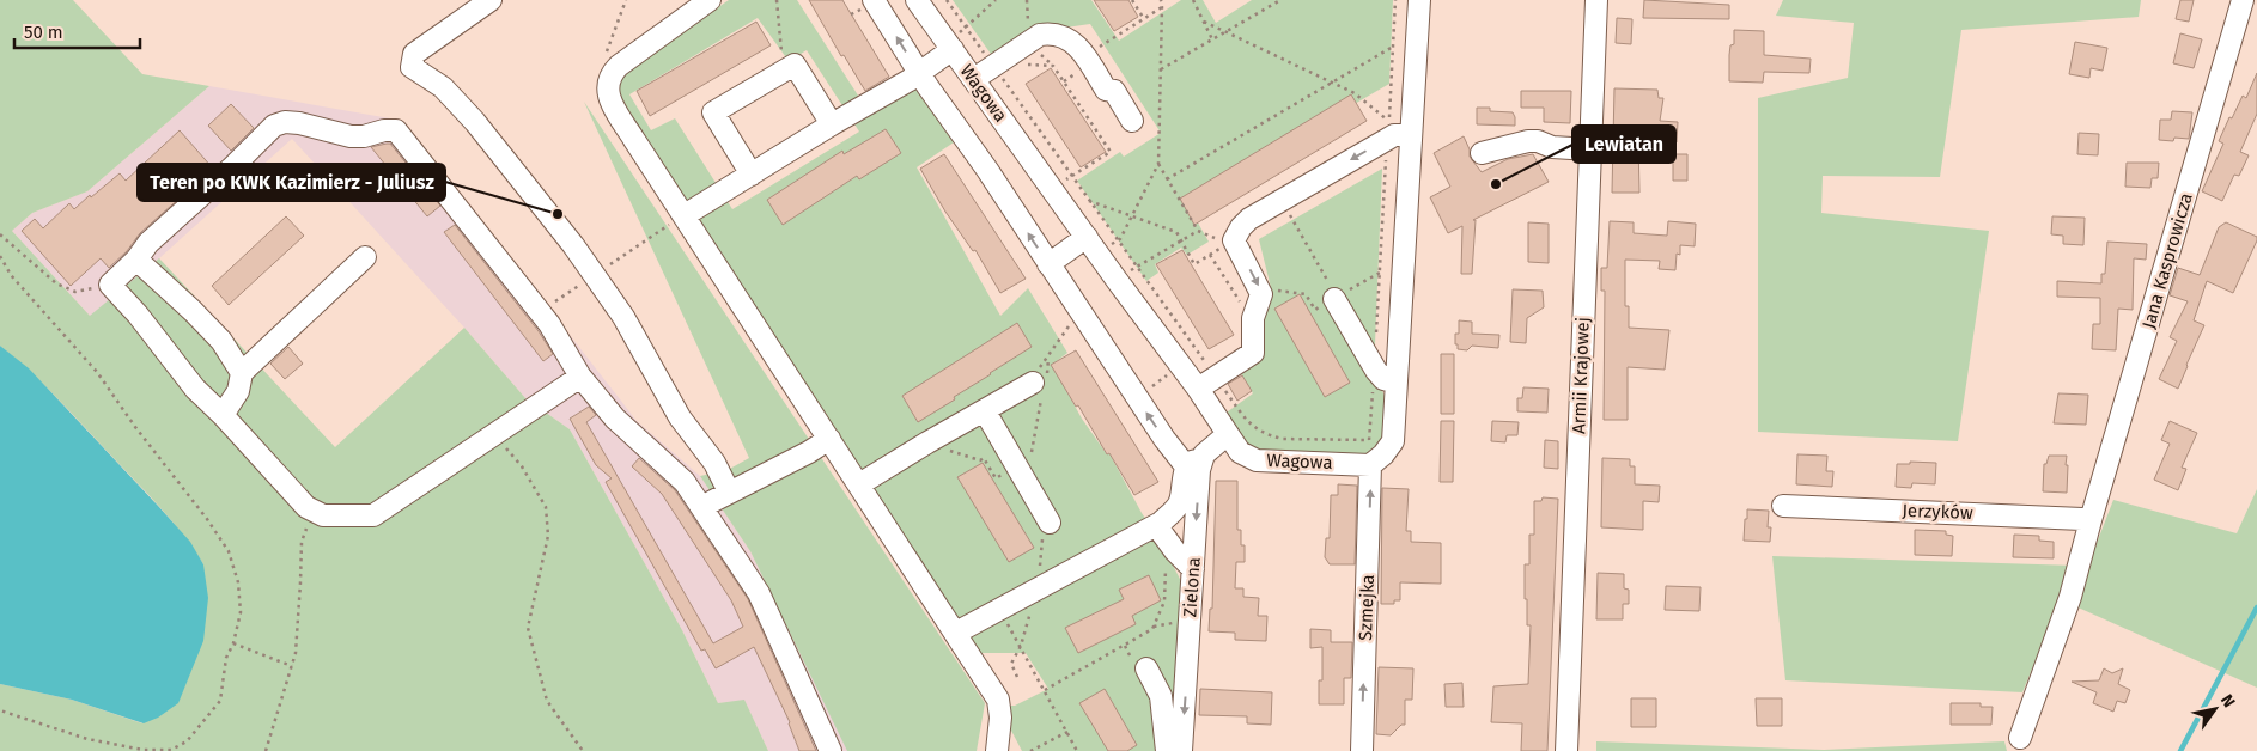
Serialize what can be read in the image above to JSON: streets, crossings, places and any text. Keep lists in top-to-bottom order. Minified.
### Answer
{"streets":{"street":["Wagowa","Jana Kasprowicza","Armii Krajowej","Jerzyków","Zielona","Szmejka"]},"crossings":[["Wagowa","Szmejka"],["Jana Kasprowicza","Jerzyków"]],"one_way":["Szmejka"],"places":["Lewiatan","Teren po KWK Kazimierz - Juliusz"],"scale_bar":"50 m","north":"top right"}
